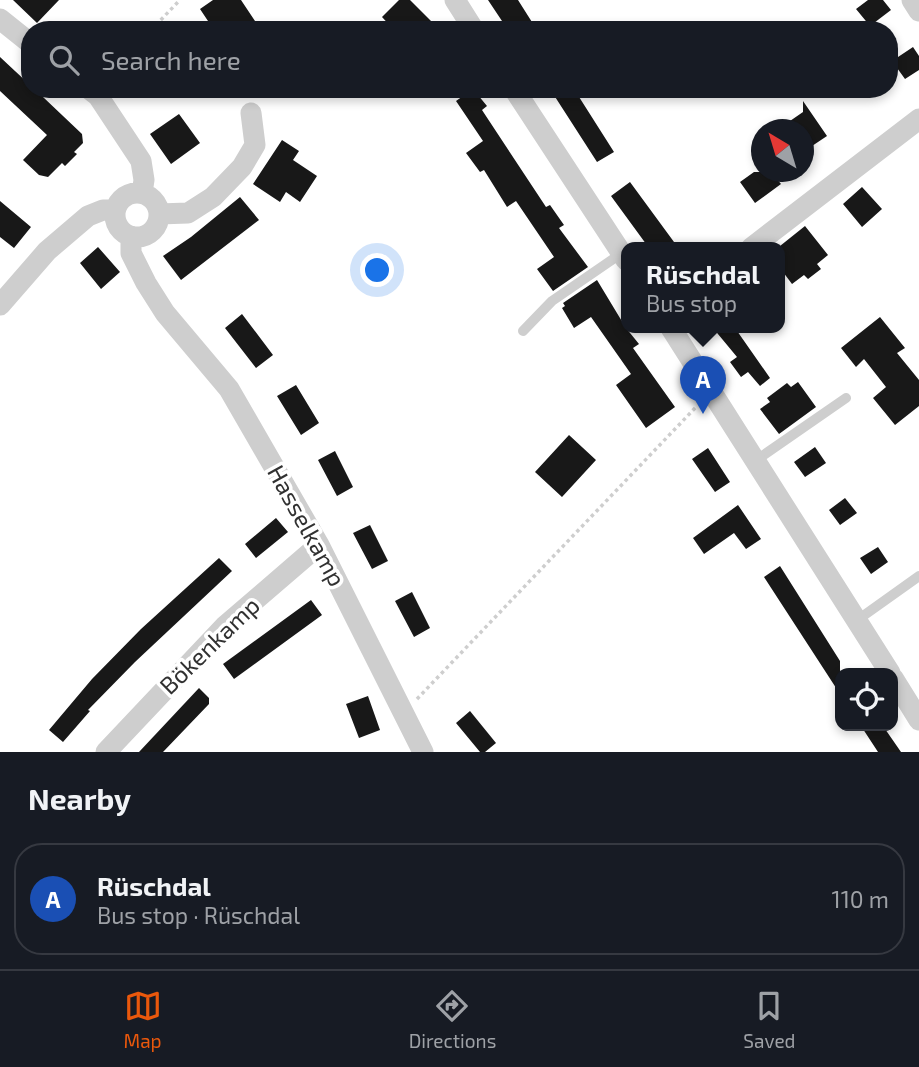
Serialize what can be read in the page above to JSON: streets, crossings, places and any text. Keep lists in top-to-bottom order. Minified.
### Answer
{"streets":{"street":["Hasselkamp","Bökenkamp"]},"crossings":[["Hasselkamp","Bökenkamp"]],"north":"top left","page":{"search":"Search here","popup":["Rüschdal","Bus stop"],"pins":"A","heading":"Nearby","list":[{"mark":"A","name":"Rüschdal","note":"Bus stop · Rüschdal","value":"110 m"}],"nav":["Map","Directions","Saved"]}}
